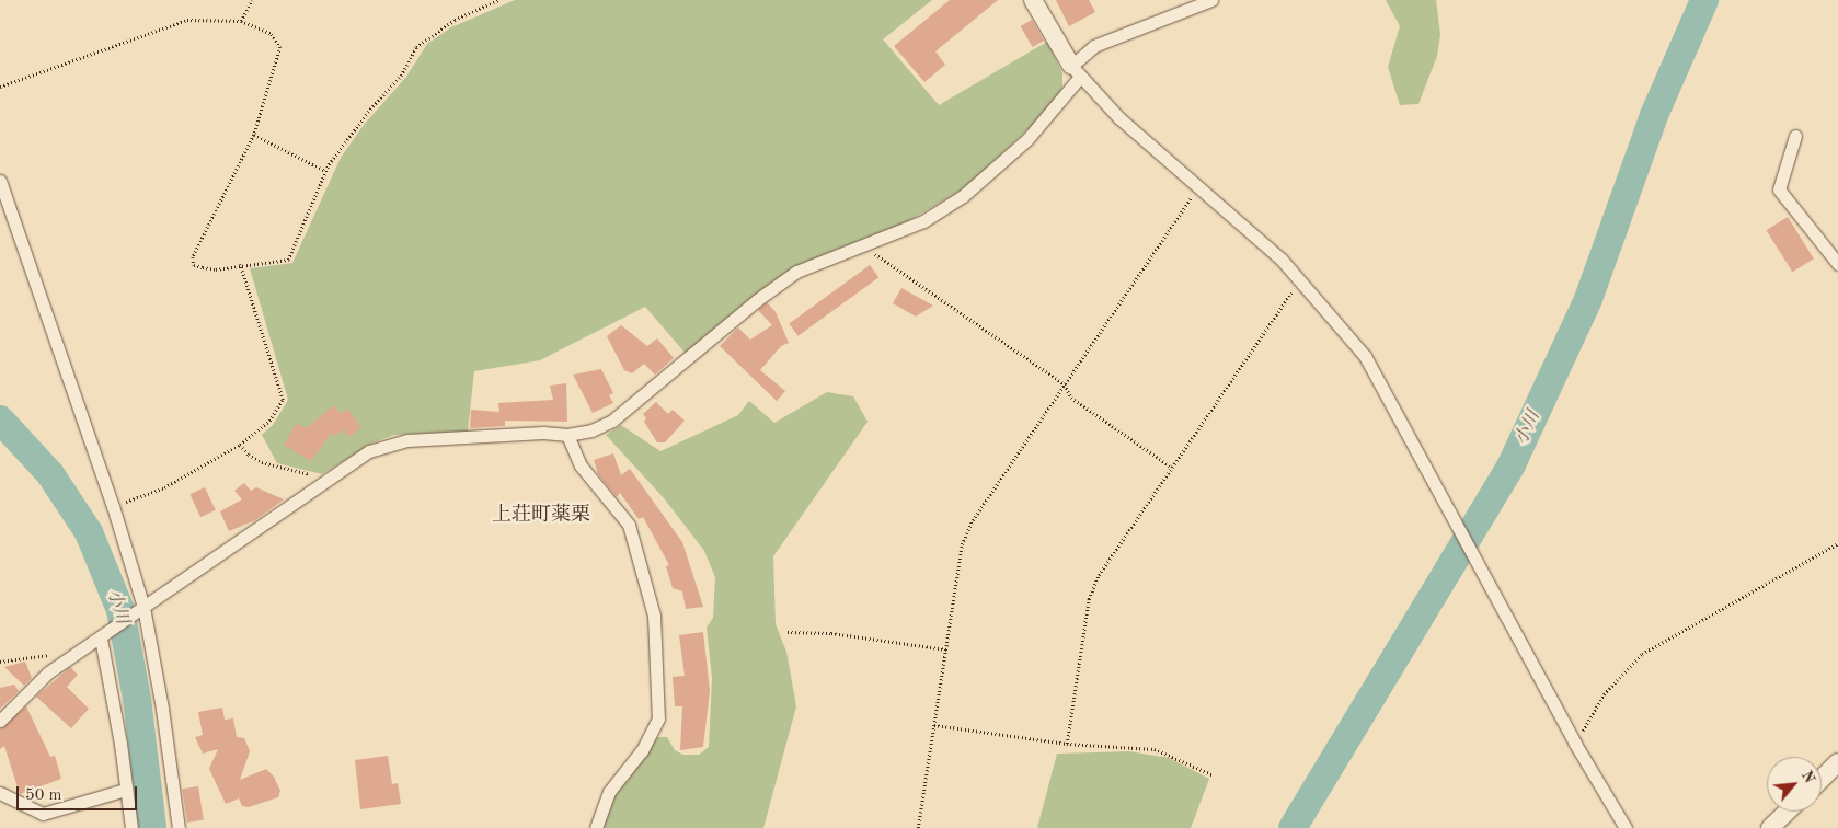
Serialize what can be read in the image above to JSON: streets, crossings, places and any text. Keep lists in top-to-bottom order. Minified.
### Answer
{"districts":["上荘町薬栗"],"water":["小川"],"scale_bar":"50 m","north":"top right"}
